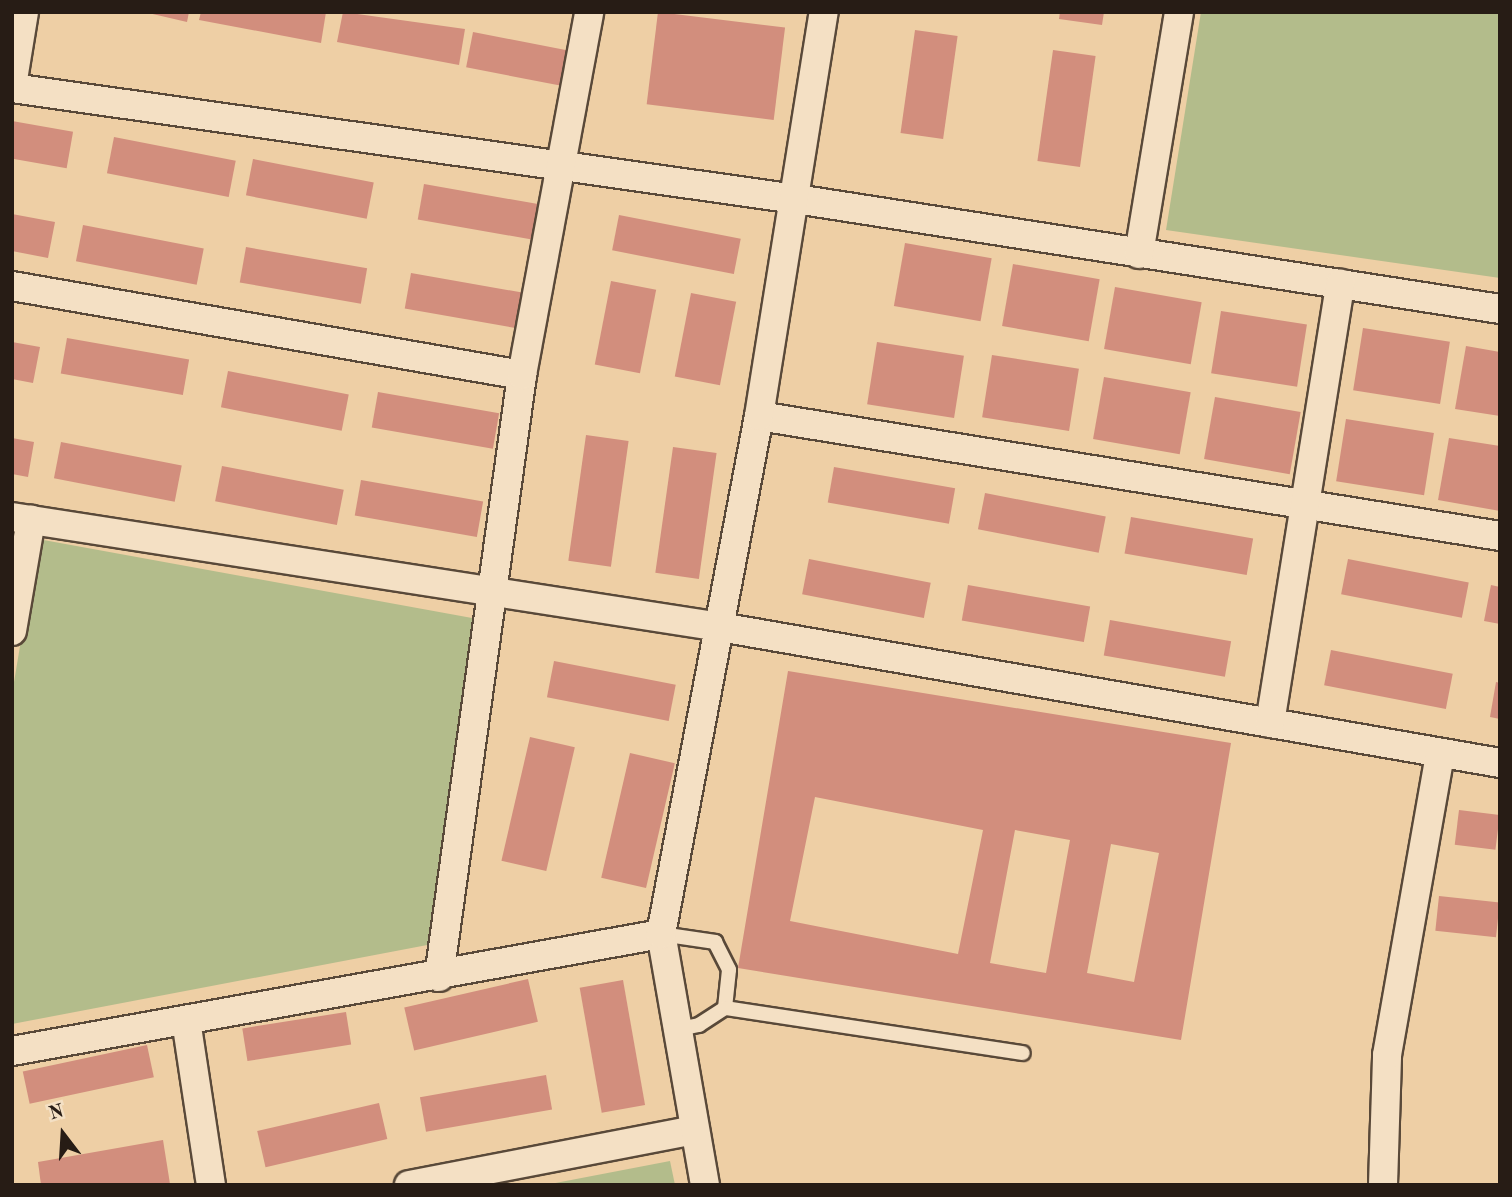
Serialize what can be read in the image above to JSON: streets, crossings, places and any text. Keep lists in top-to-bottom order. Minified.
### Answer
{"north":"top"}
